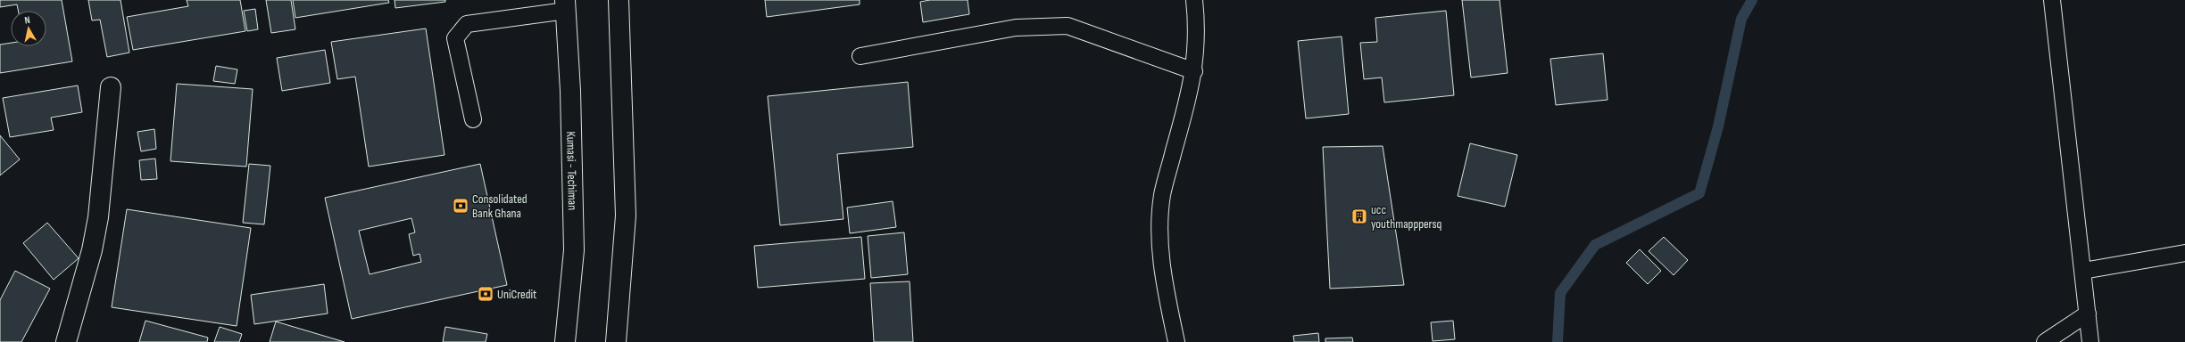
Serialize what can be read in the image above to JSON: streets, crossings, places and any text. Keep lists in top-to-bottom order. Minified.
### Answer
{"streets":{"main road":["Kumasi - Techiman"]},"places":{"bank":["Consolidated Bank Ghana","UniCredit"],"building":["ucc youthmapppersq"]},"north":"top"}
